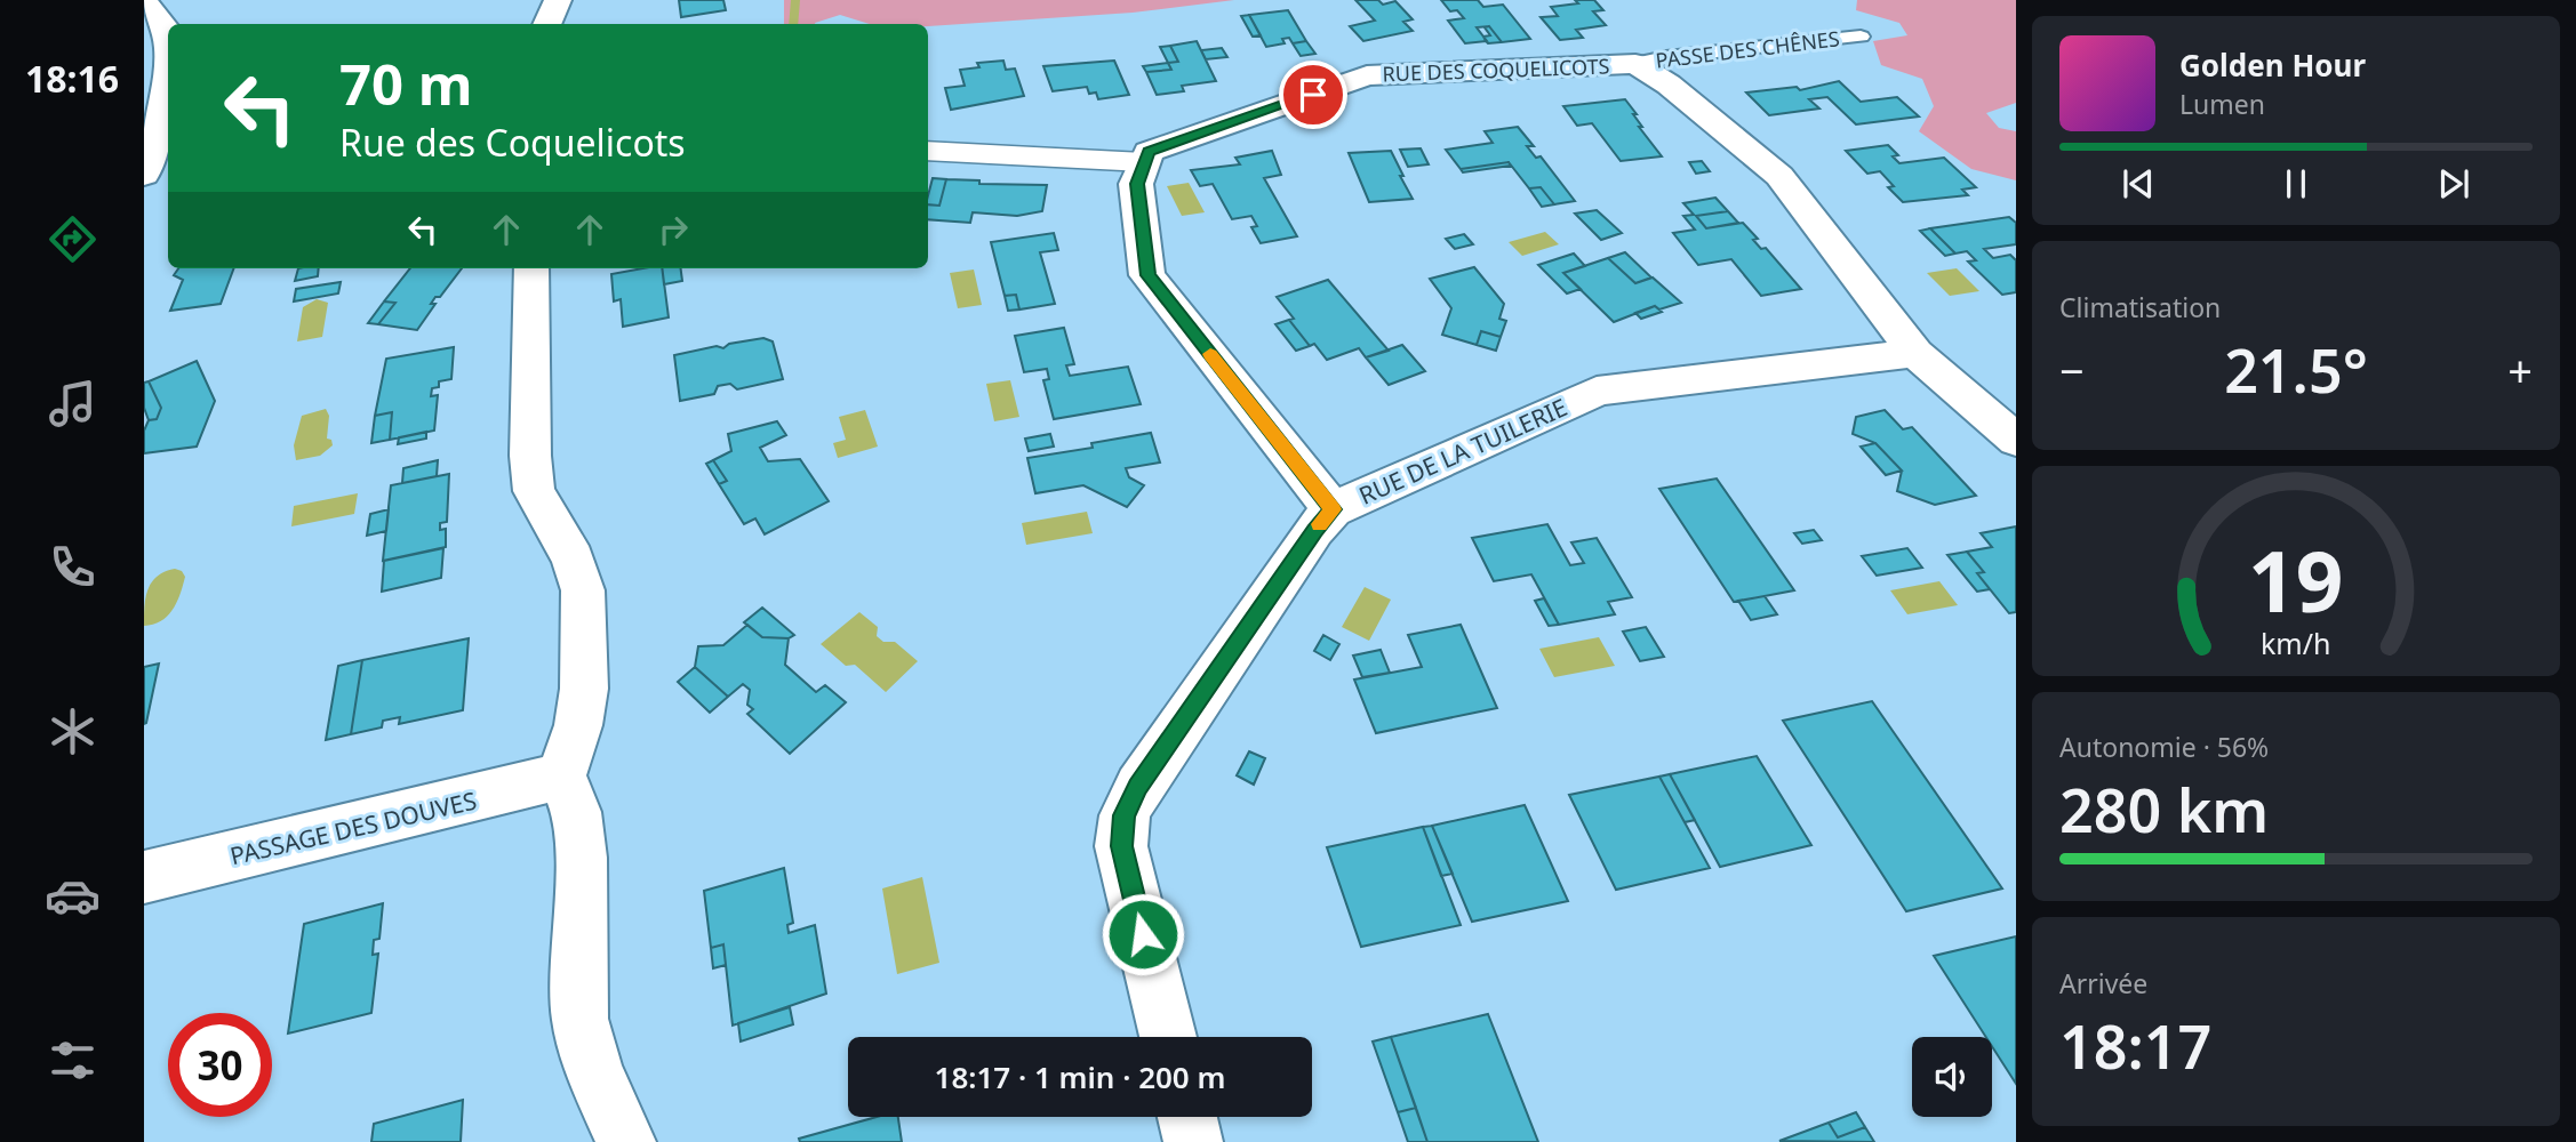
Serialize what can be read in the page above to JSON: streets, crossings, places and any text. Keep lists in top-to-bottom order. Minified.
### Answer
{"streets":{"street":["RUE DES COQUELICOTS","RUE DE LA TUILERIE","PASSAGE DES DOUVES"],"lane":["PASSE DES CHÊNES"]},"crossings":[["PASSE DES CHÊNES","RUE DES COQUELICOTS"],["RUE DES COQUELICOTS","RUE DE LA TUILERIE"]],"page":{"tabs":"18:16","turn":["70 m","Rue des Coquelicots"],"song":["Golden Hour","Lumen"],"tile":["Climatisation",["Autonomie · 56%","280 km"],["Arrivée","18:17"]],"heat":["−","21.5°","+"],"limit":"30","trip":"18:17 · 1 min · 200 m","gauge":["19","km/h"]}}
